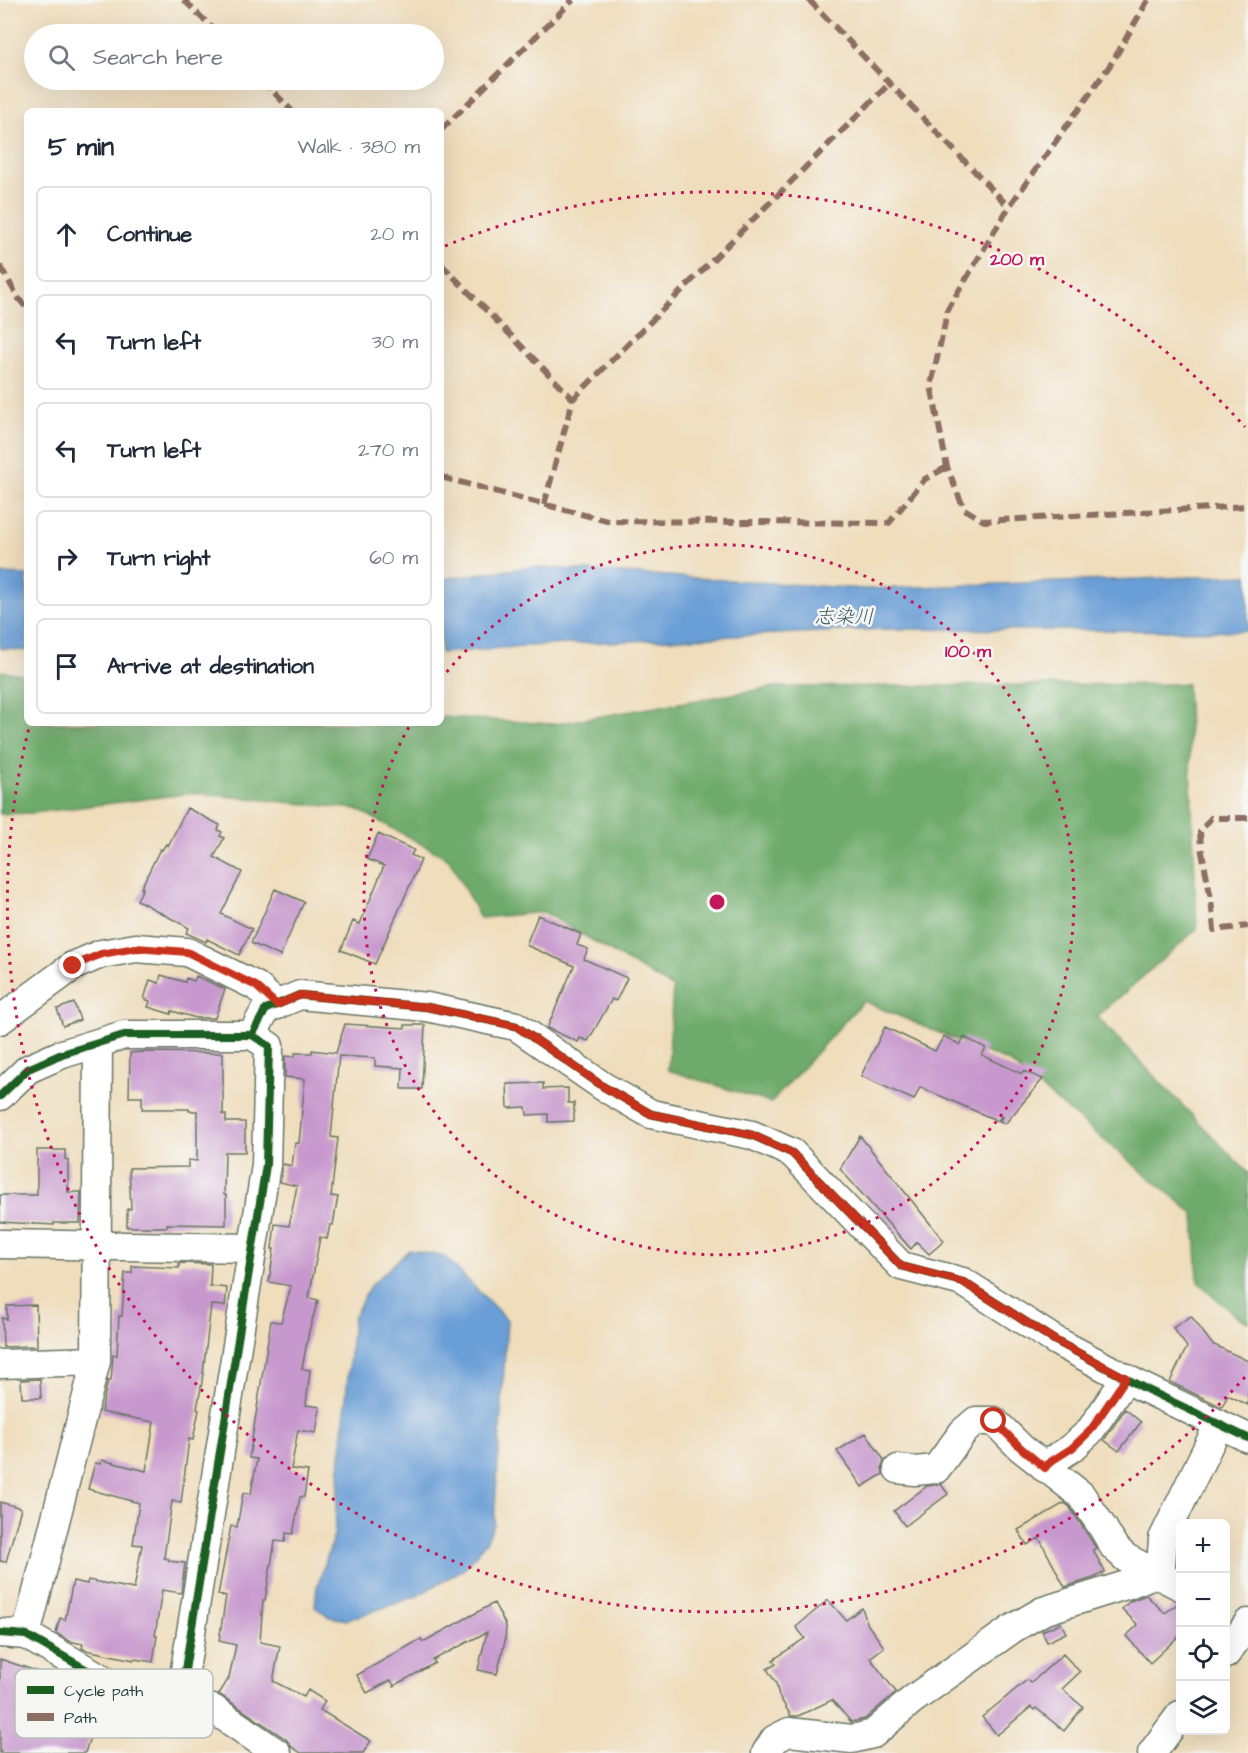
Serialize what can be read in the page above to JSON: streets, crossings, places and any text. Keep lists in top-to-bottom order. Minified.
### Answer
{"water":["志染川"],"legend":["Cycle path","Path"],"page":{"search":"Search here","heading":["5 min","Walk · 380 m"],"list":[["Continue","20 m"],["Turn left","30 m"],["Turn left","270 m"],["Turn right","60 m"],"Arrive at destination"],"map_buttons":["+","−"]},"rings":["200 m","100 m"]}
